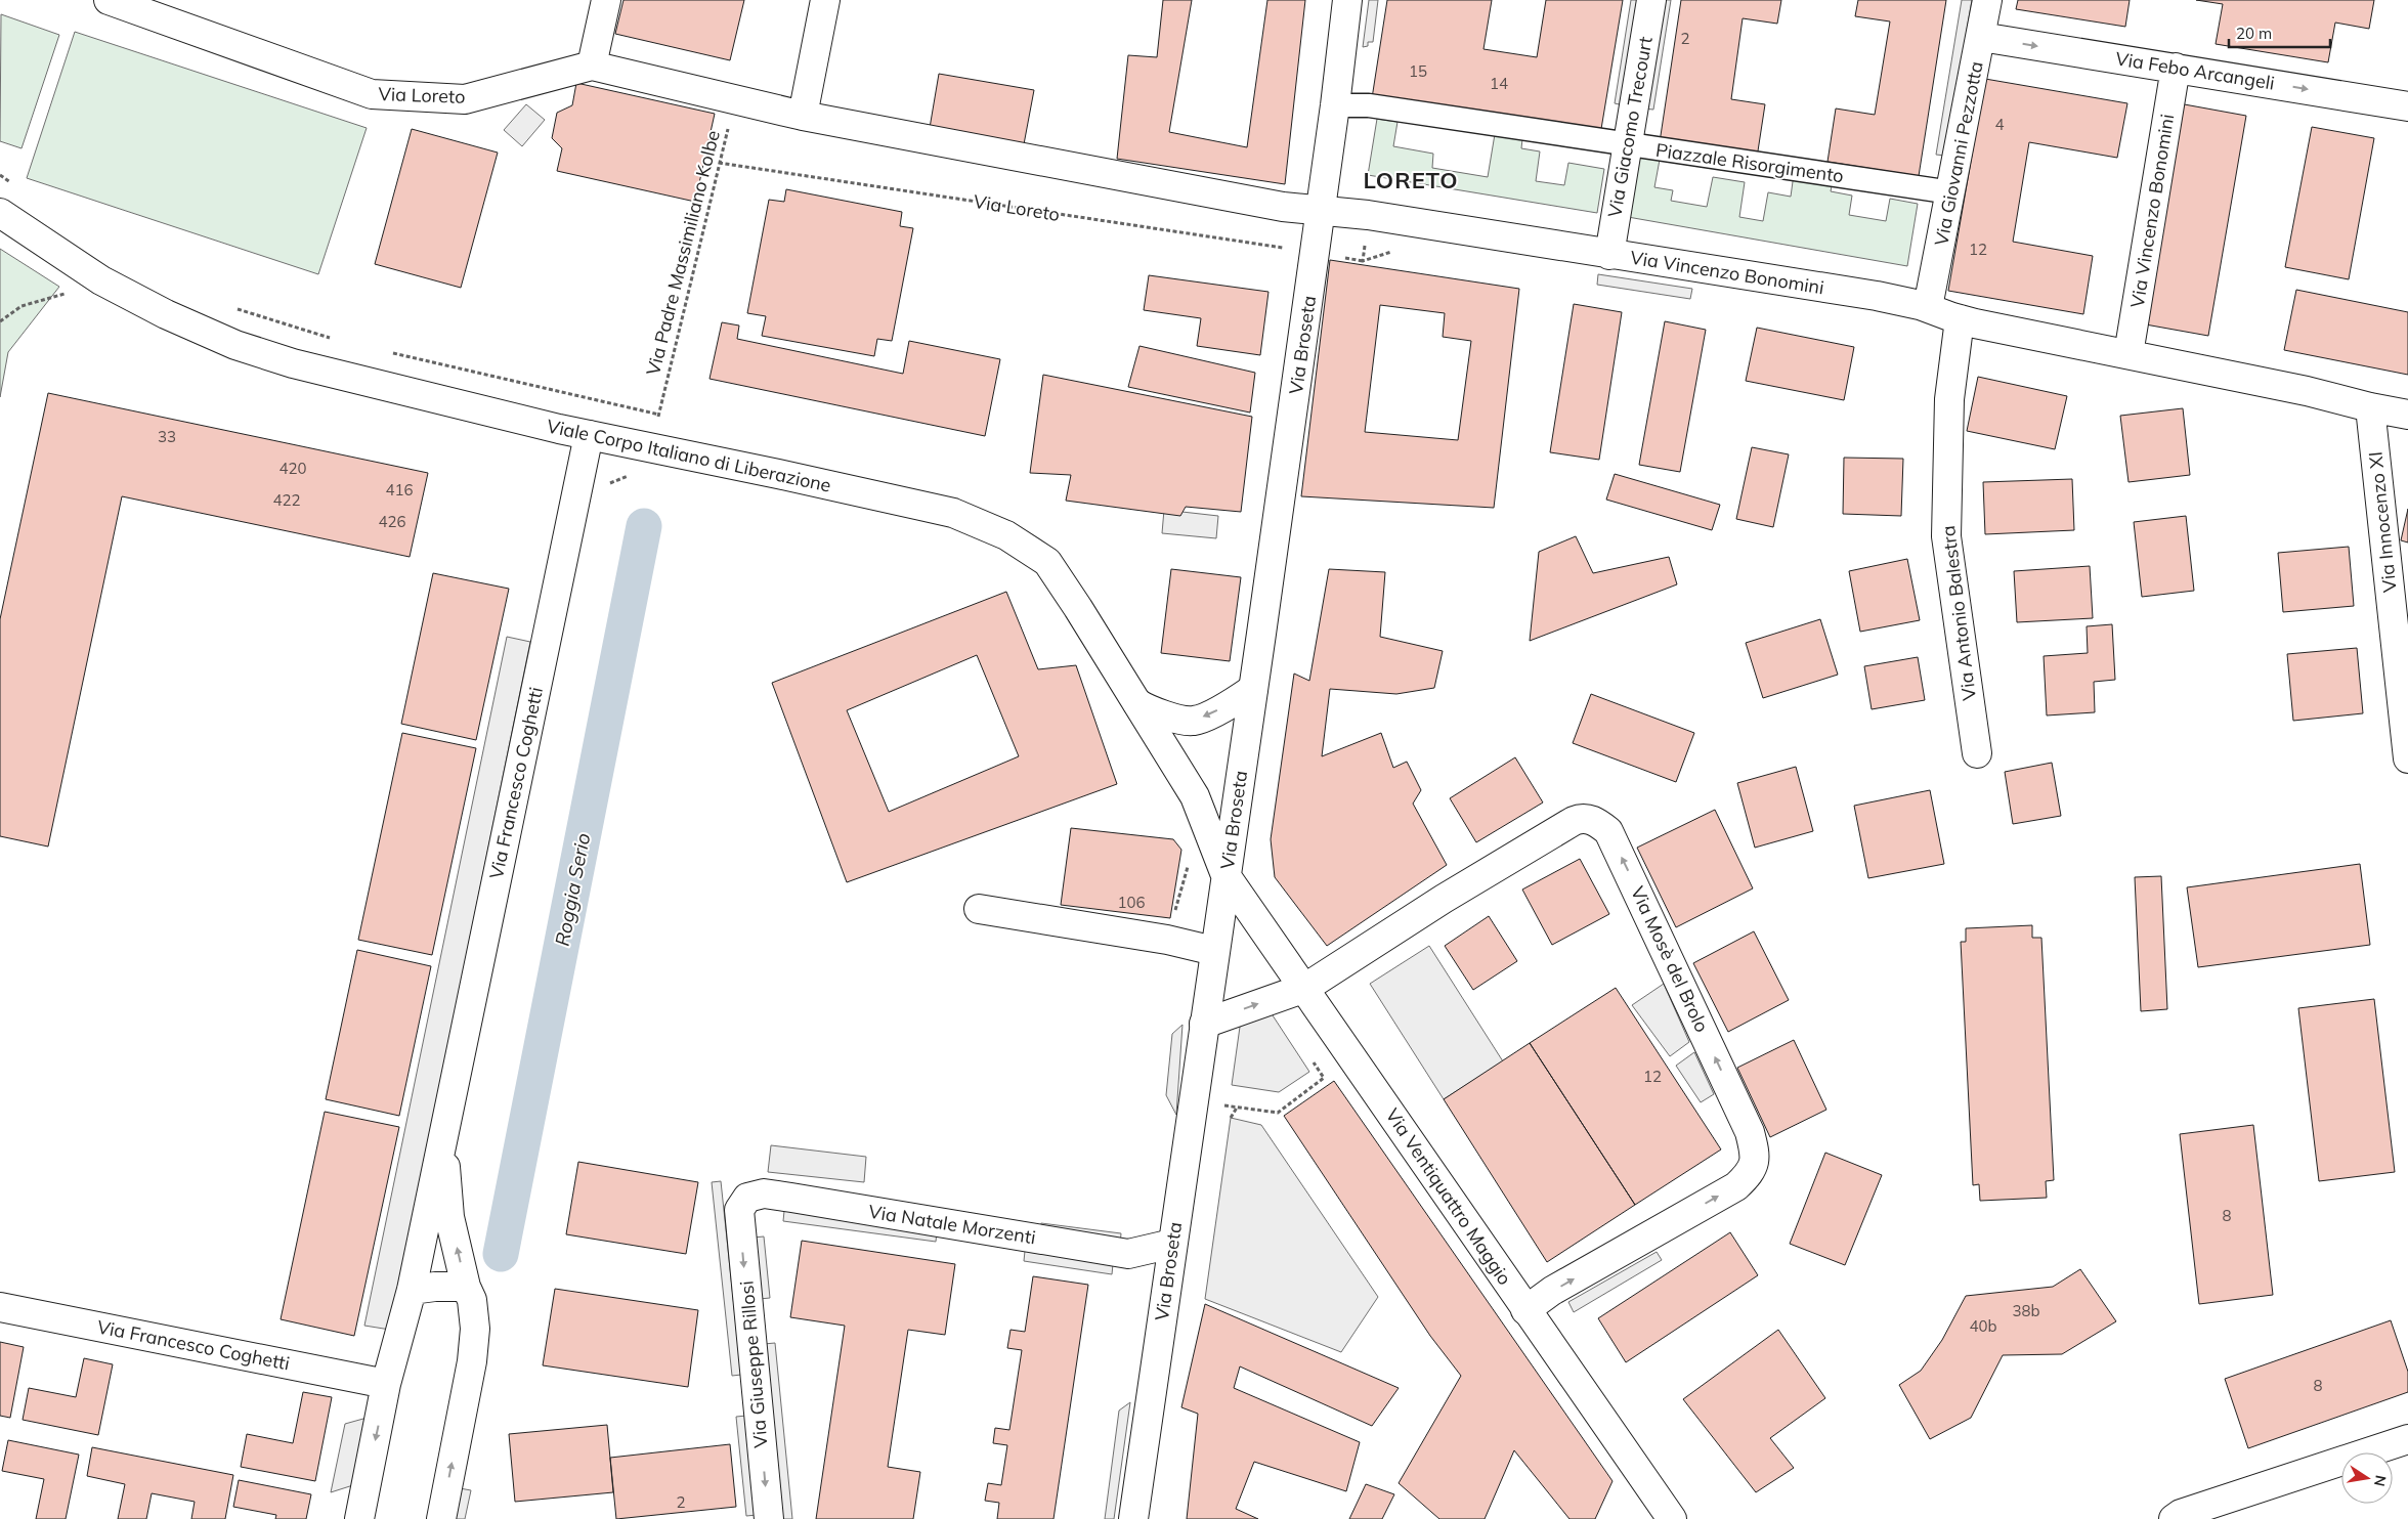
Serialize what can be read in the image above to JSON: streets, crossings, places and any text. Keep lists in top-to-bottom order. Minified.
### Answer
{"streets":{"street":["Via Febo Arcangeli","Via Loreto","Via Giacomo Trecourt","Via Giovanni Pezzotta","Piazzale Risorgimento","Via Vincenzo Bonomini","Via Broseta","Viale Corpo Italiano di Liberazione","Via Innocenzo XI","Via Antonio Balestra","Via Francesco Coghetti","Via Mosè del Brolo","Via Ventiquattro Maggio","Via Natale Morzenti","Via Giuseppe Rillosi"],"path":["Via Padre Massimiliano Kolbe"]},"crossings":[["Via Febo Arcangeli","Via Giovanni Pezzotta"],["Via Febo Arcangeli","Via Vincenzo Bonomini"],["Via Loreto","Via Vincenzo Bonomini"],["Via Loreto","Via Padre Massimiliano Kolbe"],["Via Loreto","Via Broseta"],["Via Giacomo Trecourt","Piazzale Risorgimento"],["Via Giacomo Trecourt","Via Vincenzo Bonomini"],["Via Giovanni Pezzotta","Piazzale Risorgimento"],["Via Giovanni Pezzotta","Via Vincenzo Bonomini"],["Piazzale Risorgimento","Via Broseta"],["Via Vincenzo Bonomini","Via Broseta"],["Via Vincenzo Bonomini","Via Innocenzo XI"],["Via Vincenzo Bonomini","Via Antonio Balestra"],["Via Padre Massimiliano Kolbe","Viale Corpo Italiano di Liberazione"],["Via Broseta","Viale Corpo Italiano di Liberazione"],["Via Broseta","Via Ventiquattro Maggio"],["Via Broseta","Via Natale Morzenti"],["Viale Corpo Italiano di Liberazione","Via Francesco Coghetti"],["Viale Corpo Italiano di Liberazione","Via Ventiquattro Maggio"],["Via Mosè del Brolo","Via Ventiquattro Maggio"],["Via Natale Morzenti","Via Giuseppe Rillosi"]],"one_way":["Via Febo Arcangeli","Via Giuseppe Rillosi"],"districts":["LORETO"],"water":["Roggia Serio"],"house_numbers":["2","15","14","4","12","33","420","416","422","426","106","12","8","38b","40b","8","2"],"scale_bar":"20 m","north":"right"}
